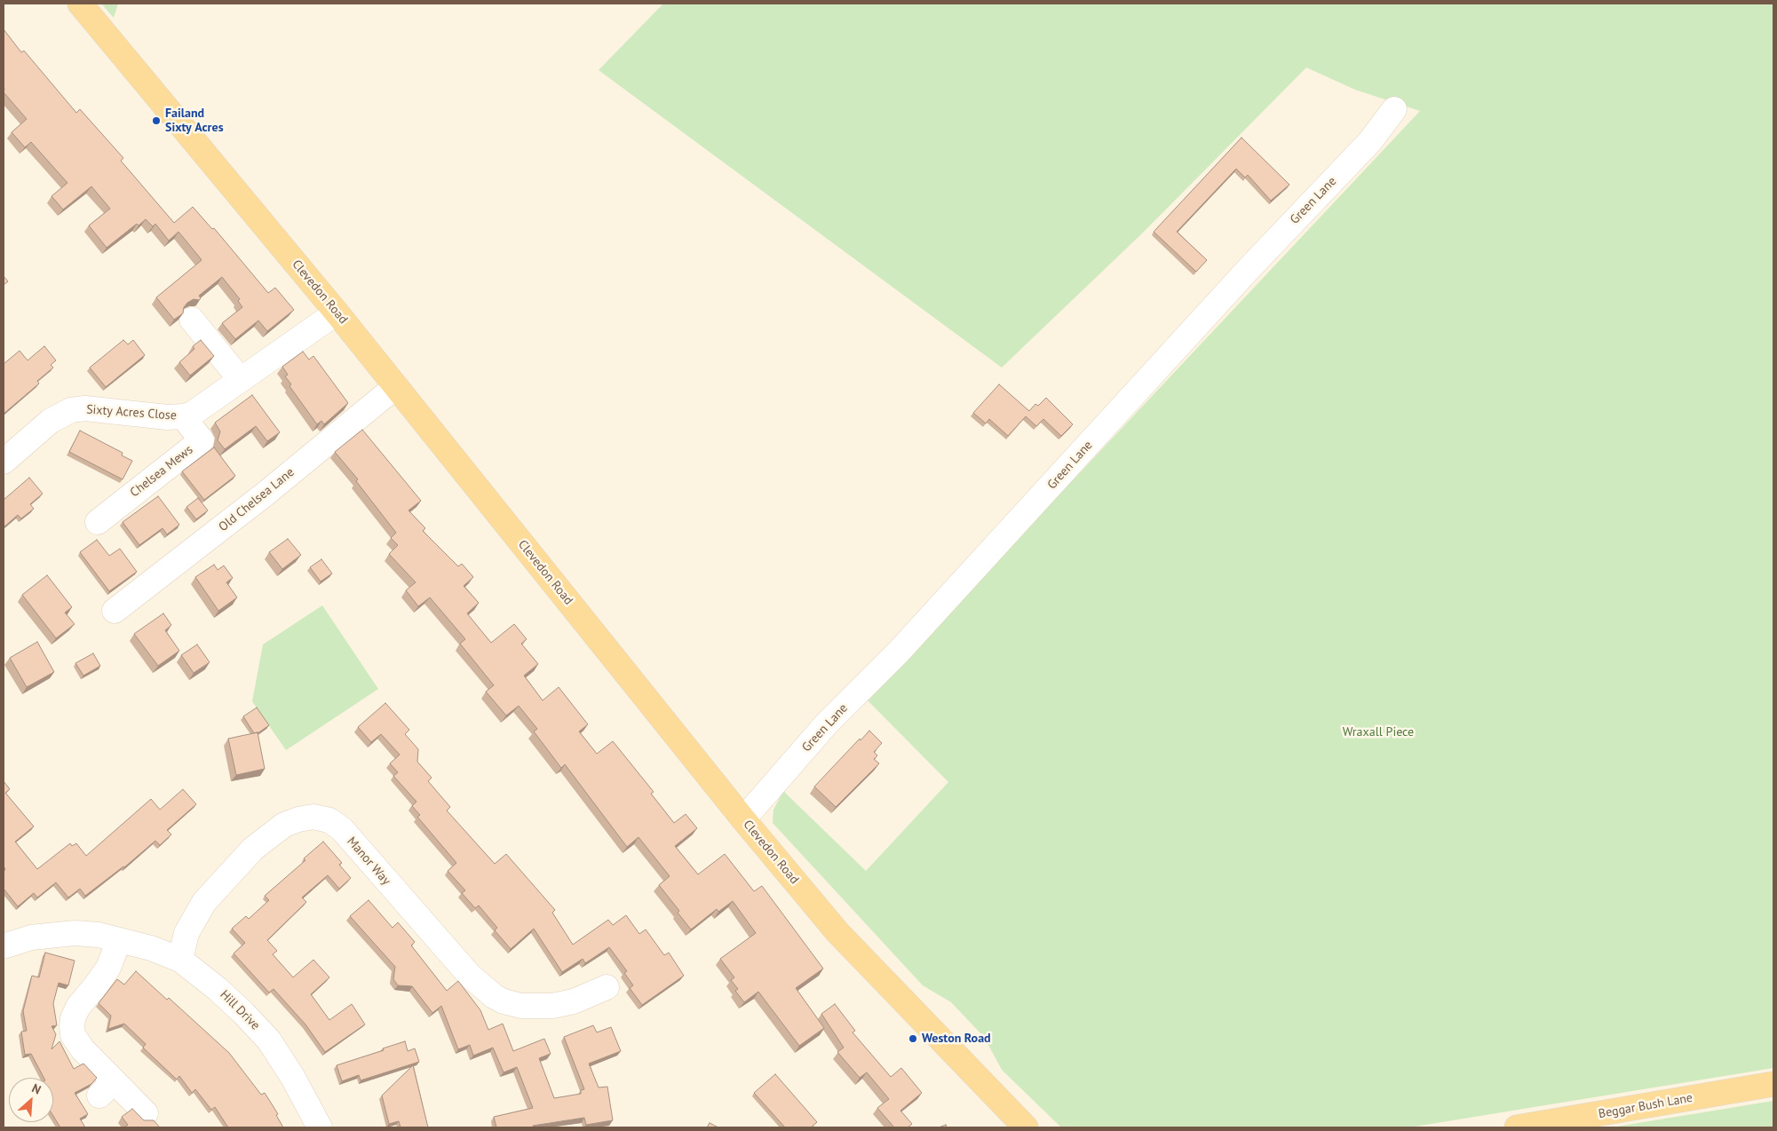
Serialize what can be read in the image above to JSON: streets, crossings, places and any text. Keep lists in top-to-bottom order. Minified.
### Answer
{"streets":{"main road":["Clevedon Road","Beggar Bush Lane"],"street":["Green Lane","Sixty Acres Close","Chelsea Mews","Old Chelsea Lane","Manor Way","Hill Drive"]},"crossings":[["Green Lane","Clevedon Road"],["Clevedon Road","Sixty Acres Close"],["Clevedon Road","Old Chelsea Lane"],["Sixty Acres Close","Chelsea Mews"],["Manor Way","Hill Drive"]],"parks":["Wraxall Piece"],"places":["Failand Sixty Acres","Weston Road"],"north":"top right"}
